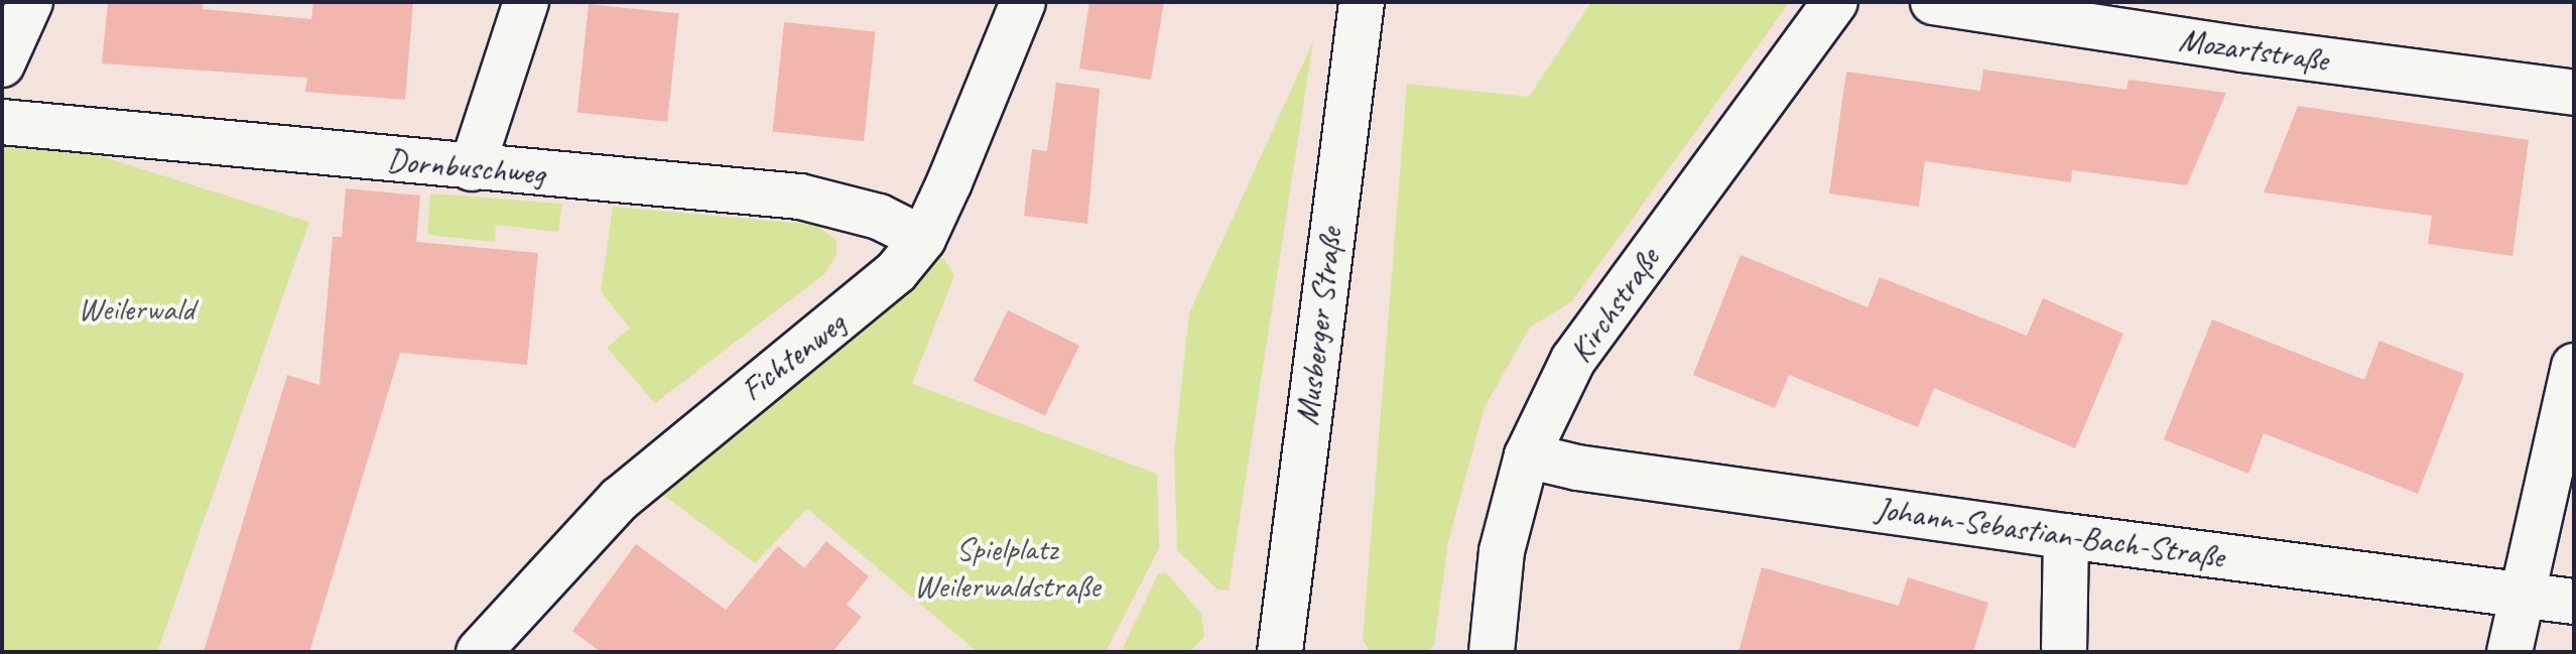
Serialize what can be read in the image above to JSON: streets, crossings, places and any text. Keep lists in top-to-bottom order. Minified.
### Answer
{"streets":{"street":["Mozartstraße","Dornbuschweg","Kirchstraße","Musberger Straße","Fichtenweg","Johann-Sebastian-Bach-Straße"]},"crossings":[["Dornbuschweg","Fichtenweg"],["Kirchstraße","Johann-Sebastian-Bach-Straße"]],"parks":["Weilerwald","Spielplatz Weilerwaldstraße"]}
